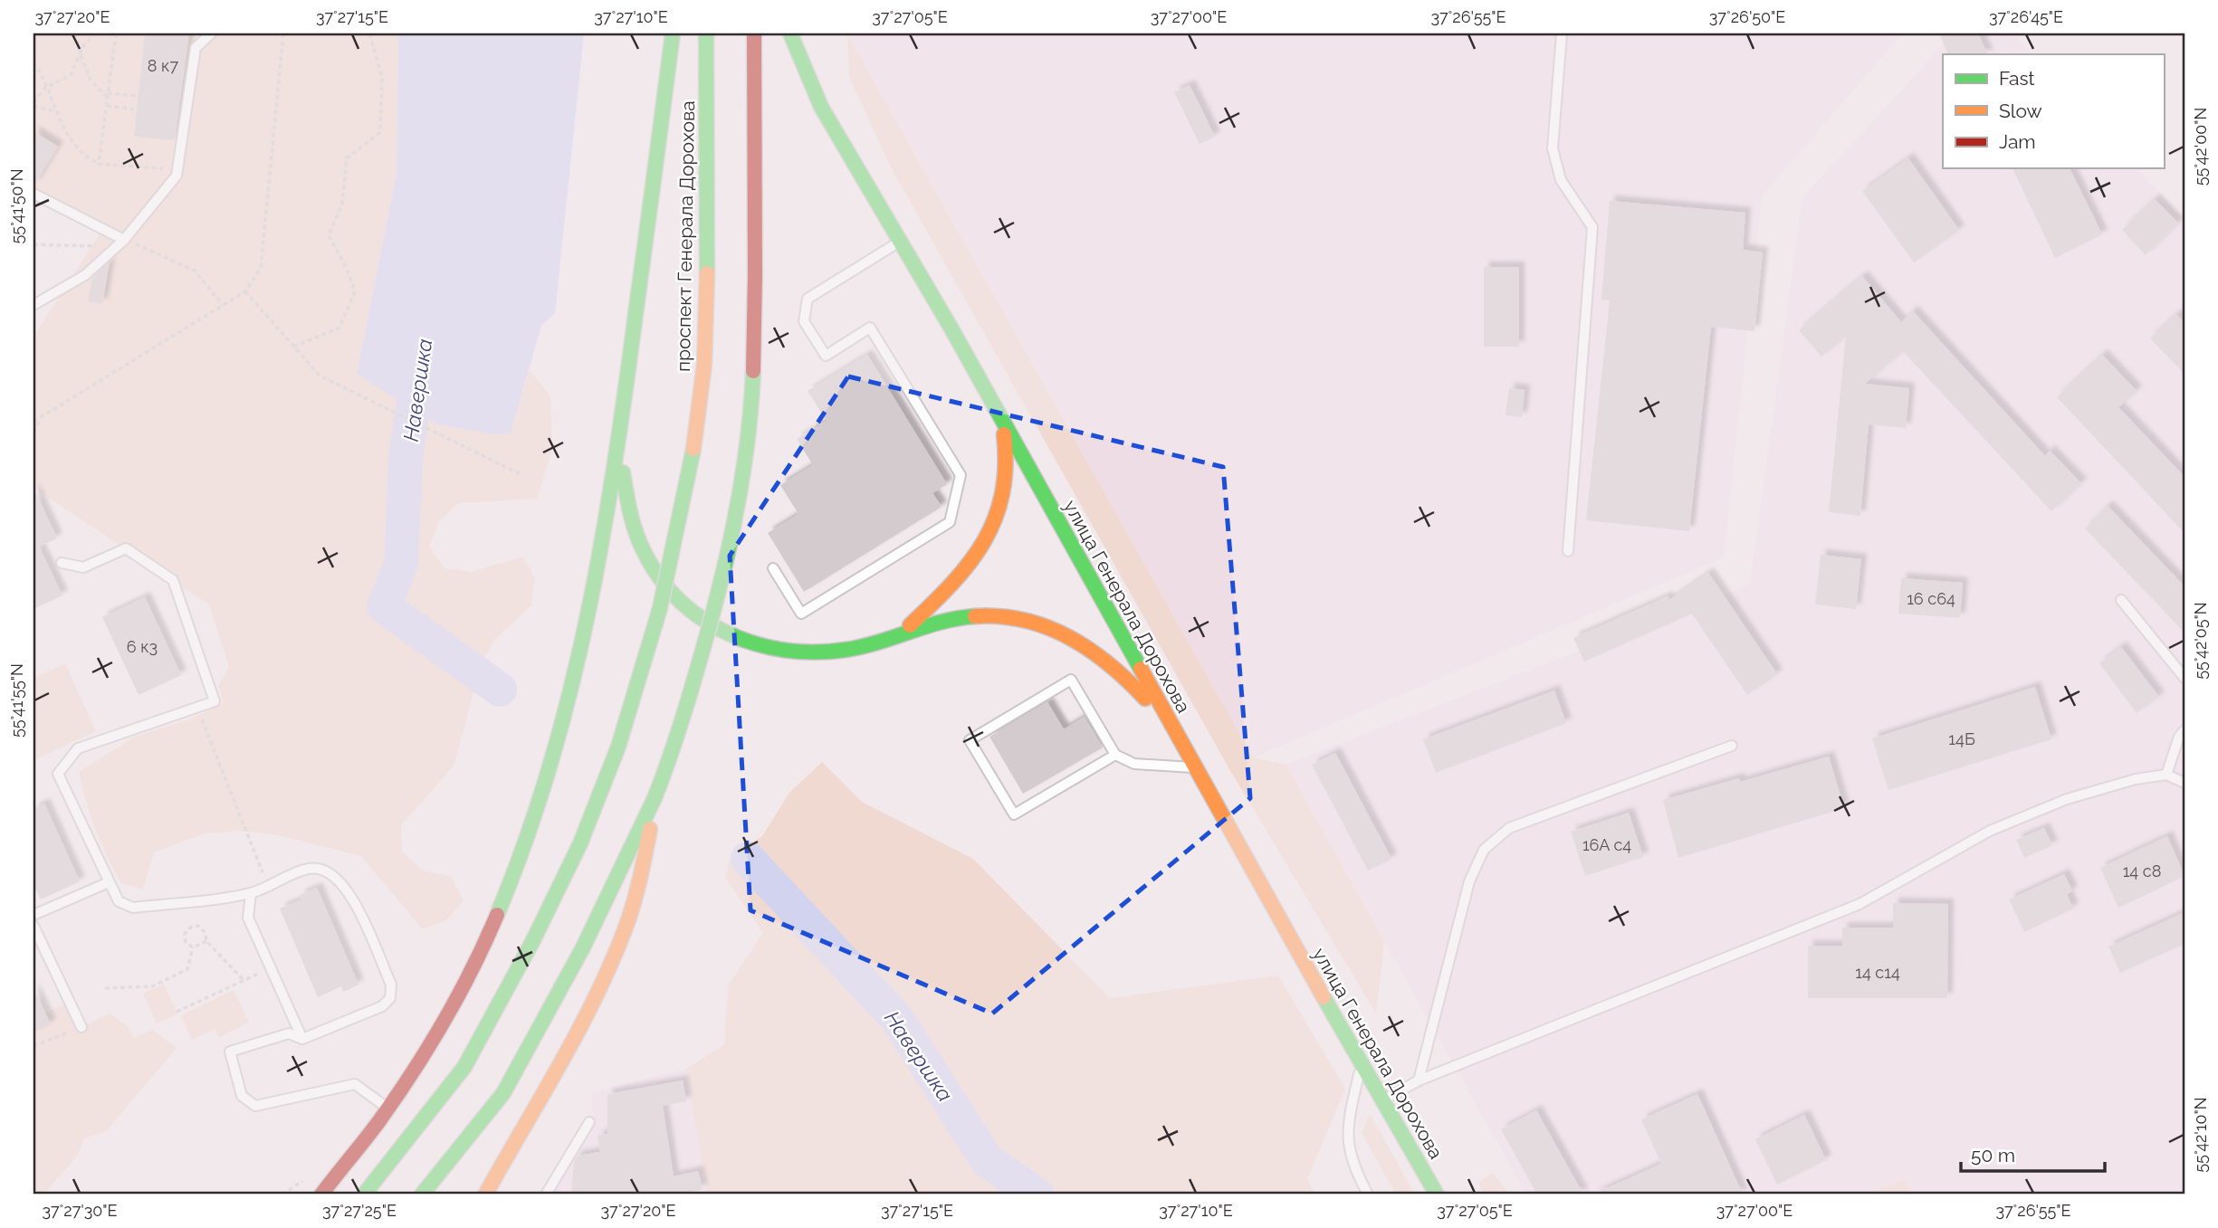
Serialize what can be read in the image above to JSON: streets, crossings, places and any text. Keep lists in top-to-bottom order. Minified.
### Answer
{"streets":{"main road":["проспект Генерала Дорохова","улица Генерала Дорохова"]},"water":["Навершка"],"house_numbers":["8 к7","16 с64","6 к3","14Б","16А с4","14 с8","14 с14"],"legend":["Fast","Slow","Jam"],"scale_bar":"50 m","coordinates":["37°27'20\"E","37°27'15\"E","37°27'10\"E","37°27'05\"E","37°27'00\"E","37°26'55\"E","37°26'50\"E","37°26'45\"E","55°42'00\"N","55°41'50\"N","55°42'05\"N","55°41'55\"N","55°42'10\"N","37°27'30\"E","37°27'25\"E"]}
